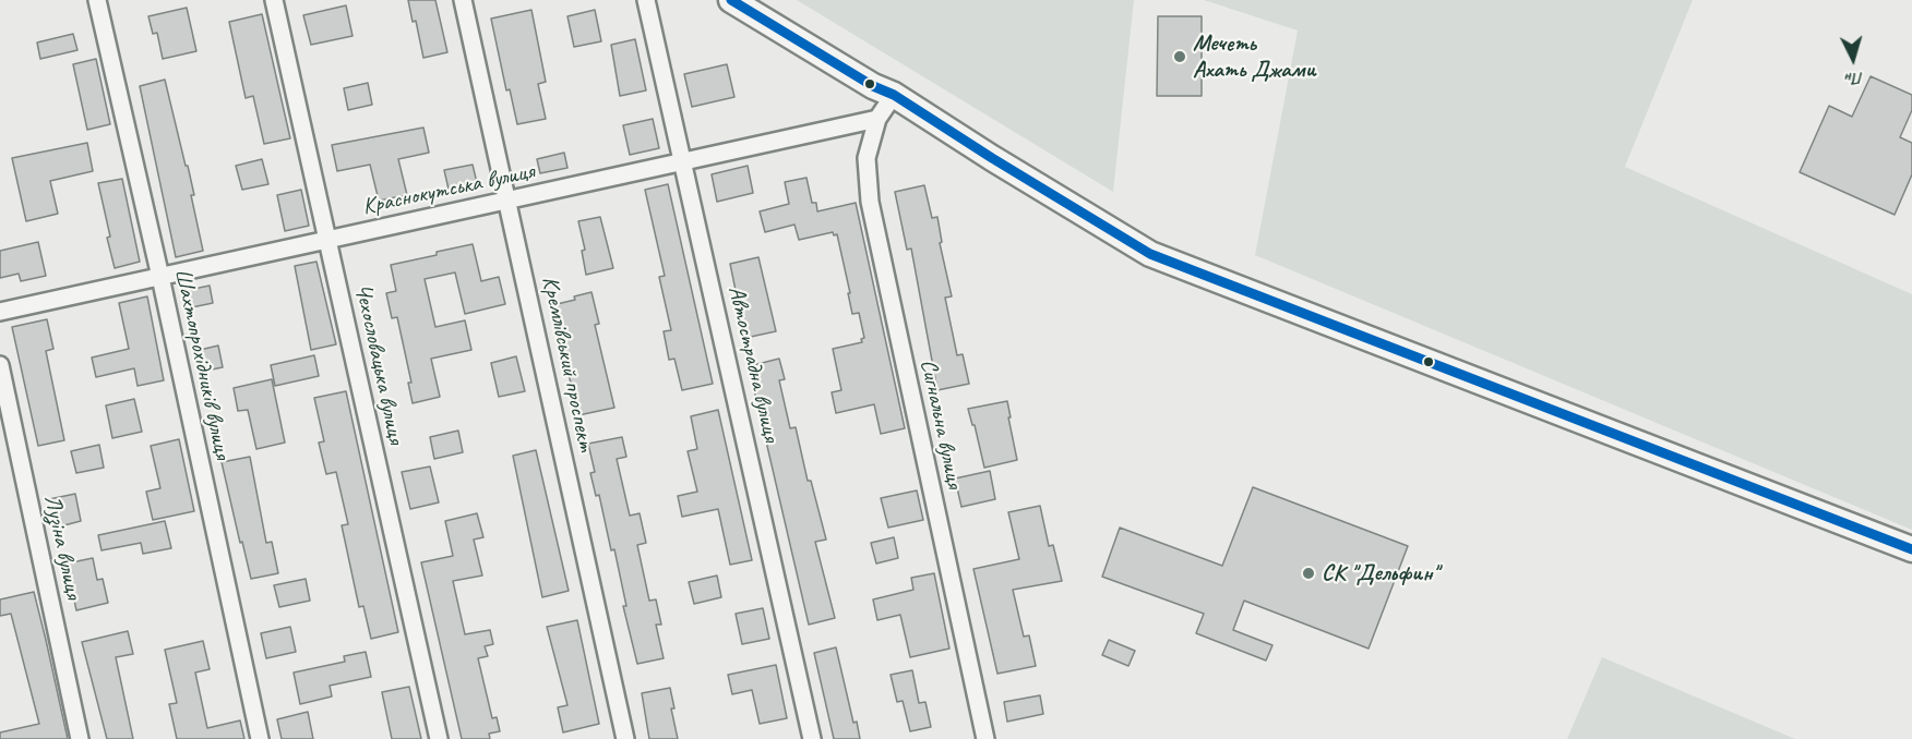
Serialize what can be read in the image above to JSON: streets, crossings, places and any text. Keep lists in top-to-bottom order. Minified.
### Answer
{"streets":{"street":["Краснокутська вулиця","Шахтопрохідників вулиця","Чехословацька вулиця","Кремлівський проспект","Автострадна вулиця","Сигнальна вулиця","Лузіна вулиця"]},"crossings":[["Краснокутська вулиця","Шахтопрохідників вулиця"],["Краснокутська вулиця","Чехословацька вулиця"],["Краснокутська вулиця","Кремлівський проспект"],["Краснокутська вулиця","Автострадна вулиця"],["Краснокутська вулиця","Сигнальна вулиця"]],"places":["Мечеть Ахать Джами","СК \"Дельфин\""],"north":"bottom"}
